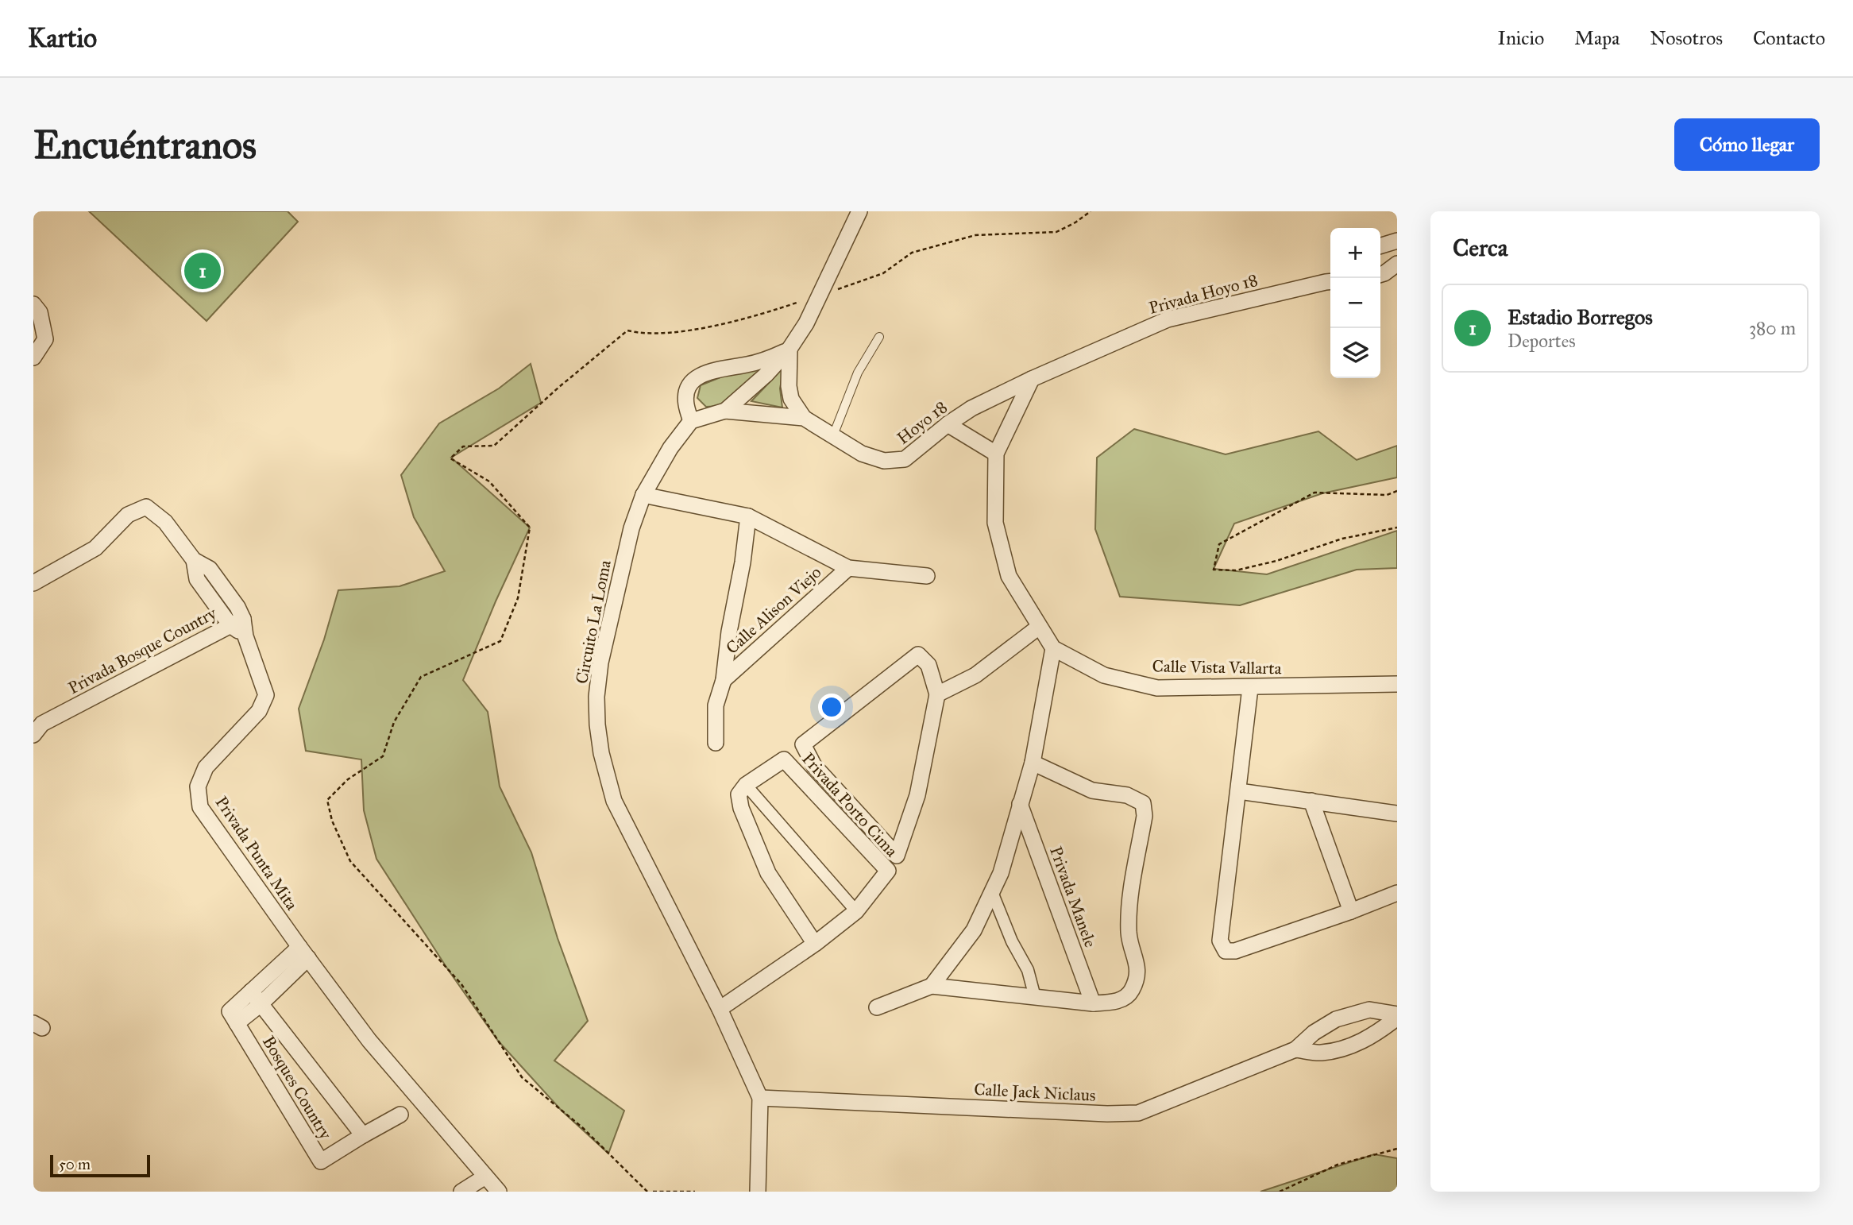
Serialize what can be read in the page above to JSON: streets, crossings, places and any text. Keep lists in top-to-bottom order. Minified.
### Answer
{"streets":{"street":["Privada Hoyo 18","Hoyo 18","Calle Alison Viejo","Circuito La Loma","Privada Bosque Country","Calle Vista Vallarta","Privada Porto Cima","Privada Punta Mita","Privada Manele","Bosques Country","Calle Jack Niclaus"]},"crossings":[["Privada Hoyo 18","Hoyo 18"],["Privada Hoyo 18","Calle Vista Vallarta"],["Hoyo 18","Calle Vista Vallarta"],["Calle Alison Viejo","Circuito La Loma"],["Circuito La Loma","Privada Porto Cima"],["Circuito La Loma","Calle Jack Niclaus"],["Privada Bosque Country","Privada Punta Mita"]],"scale_bar":"50 m","page":{"header":"Kartio","nav":["Inicio","Mapa","Nosotros","Contacto"],"buttons":"Cómo llegar","title":"Encuéntranos","heading":"Cerca","map_buttons":["+","−"],"pins":"1","list":[{"mark":"1","name":"Estadio Borregos","note":"Deportes","value":"380 m"}],"scale":"50 m"}}
